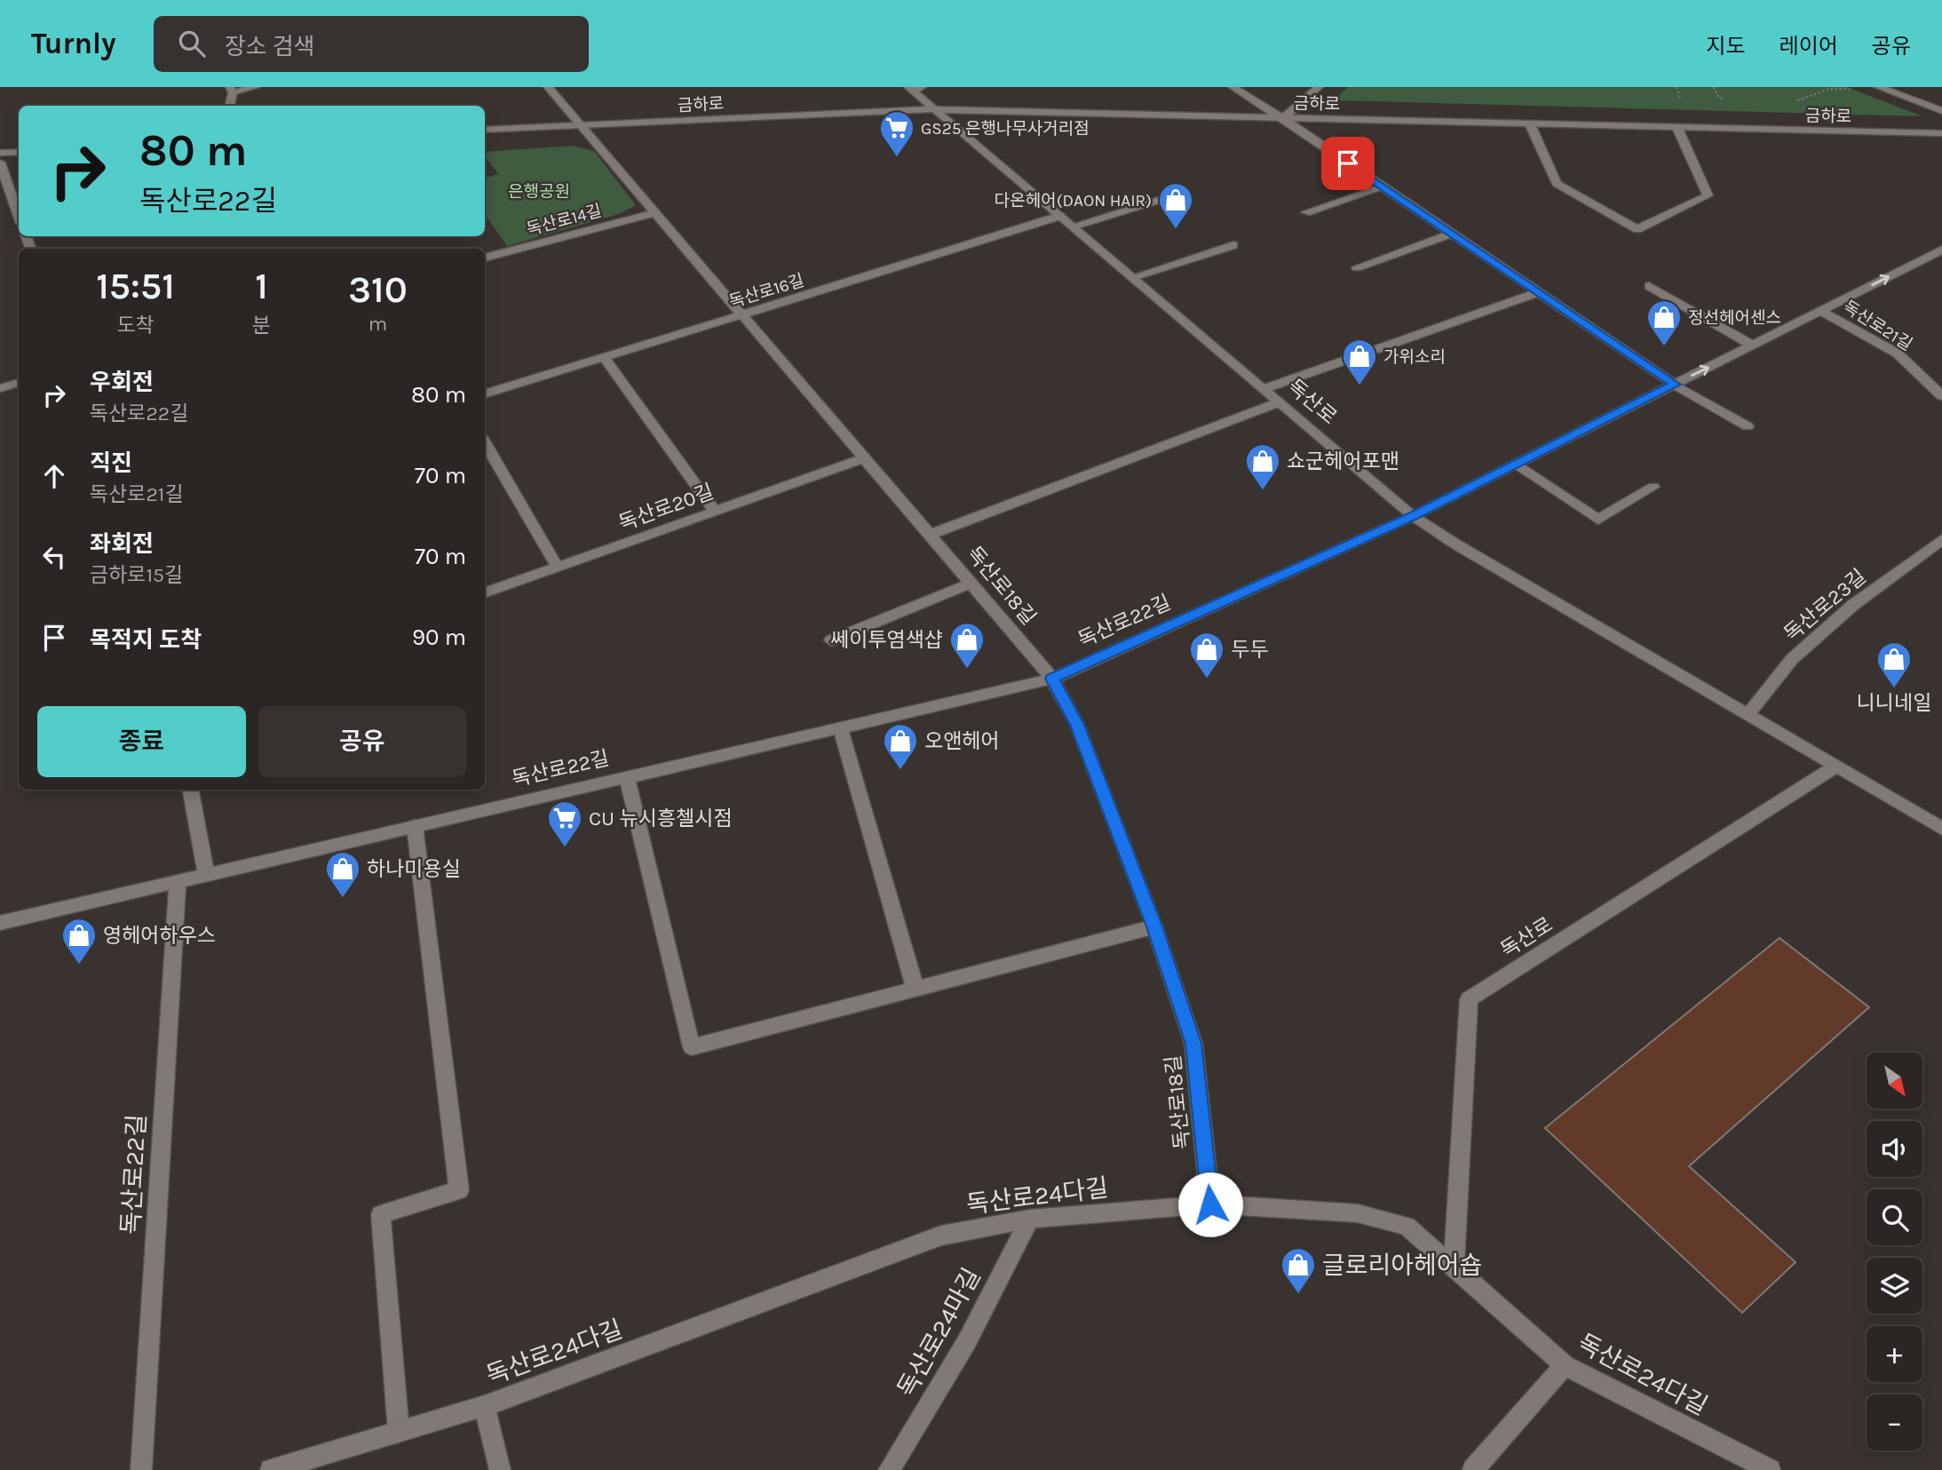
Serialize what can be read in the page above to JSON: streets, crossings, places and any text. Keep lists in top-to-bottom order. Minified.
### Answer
{"streets":{"street":["금하로","독산로14길","독산로16길","독산로21길","독산로","독산로20길","독산로18길","독산로23길","독산로22길","독산로24다길","독산로24마길"]},"crossings":[["금하로","독산로"],["독산로16길","독산로"],["독산로16길","독산로18길"],["독산로21길","독산로"],["독산로21길","독산로22길"],["독산로","독산로23길"],["독산로","독산로22길"],["독산로","독산로24다길"],["독산로20길","독산로18길"],["독산로18길","독산로22길"],["독산로18길","독산로24다길"],["독산로24다길","독산로24마길"]],"parks":["은행공원"],"places":{"supermarket":["GS25 은행나무사거리점","CU 뉴시흥첼시점"],"shop":["다온헤어(DAON HAIR)","정선헤어센스","가위소리","쇼군헤어포맨","쎄이투염색샵","두두","니니네일","오앤헤어","하나미용실","영헤어하우스","글로리아헤어숍"]},"north":"bottom right","page":{"header":"Turnly","search":"장소 검색","nav":["지도","레이어","공유"],"turn":["80 m","독산로22길"],"eta":["15:51","도착","1","분","310","m"],"list":[{"name":"우회전","note":"독산로22길","value":"80 m"},{"name":"직진","note":"독산로21길","value":"70 m"},{"name":"좌회전","note":"금하로15길","value":"70 m"},{"name":"목적지 도착","value":"90 m"}],"buttons":["종료","공유"],"map_buttons":["+","−"]}}
